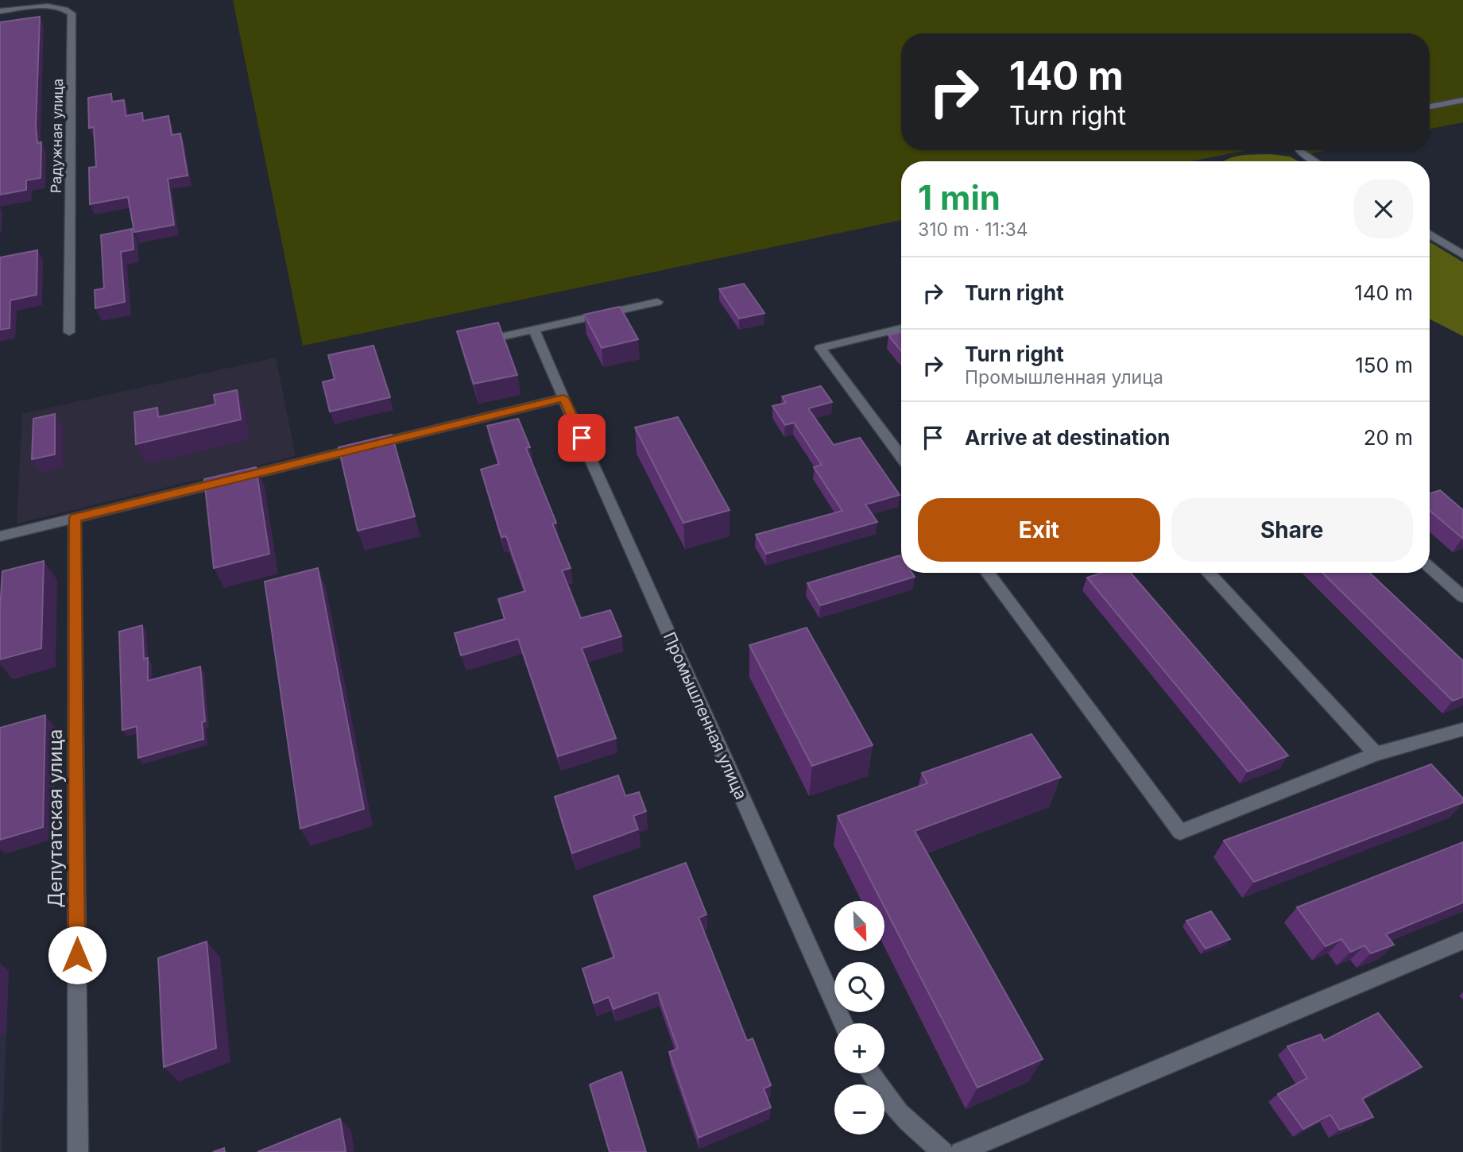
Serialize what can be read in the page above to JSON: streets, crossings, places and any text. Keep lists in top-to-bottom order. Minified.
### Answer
{"streets":{"street":["Радужная улица","Промышленная улица","Депутатская улица"]},"north":"bottom right","page":{"turn":["140 m","Turn right"],"heading":["1 min","310 m · 11:34"],"list":[{"name":"Turn right","value":"140 m"},{"name":"Turn right","note":"Промышленная улица","value":"150 m"},{"name":"Arrive at destination","value":"20 m"}],"buttons":["Exit","Share"],"map_buttons":["+","−"]}}
